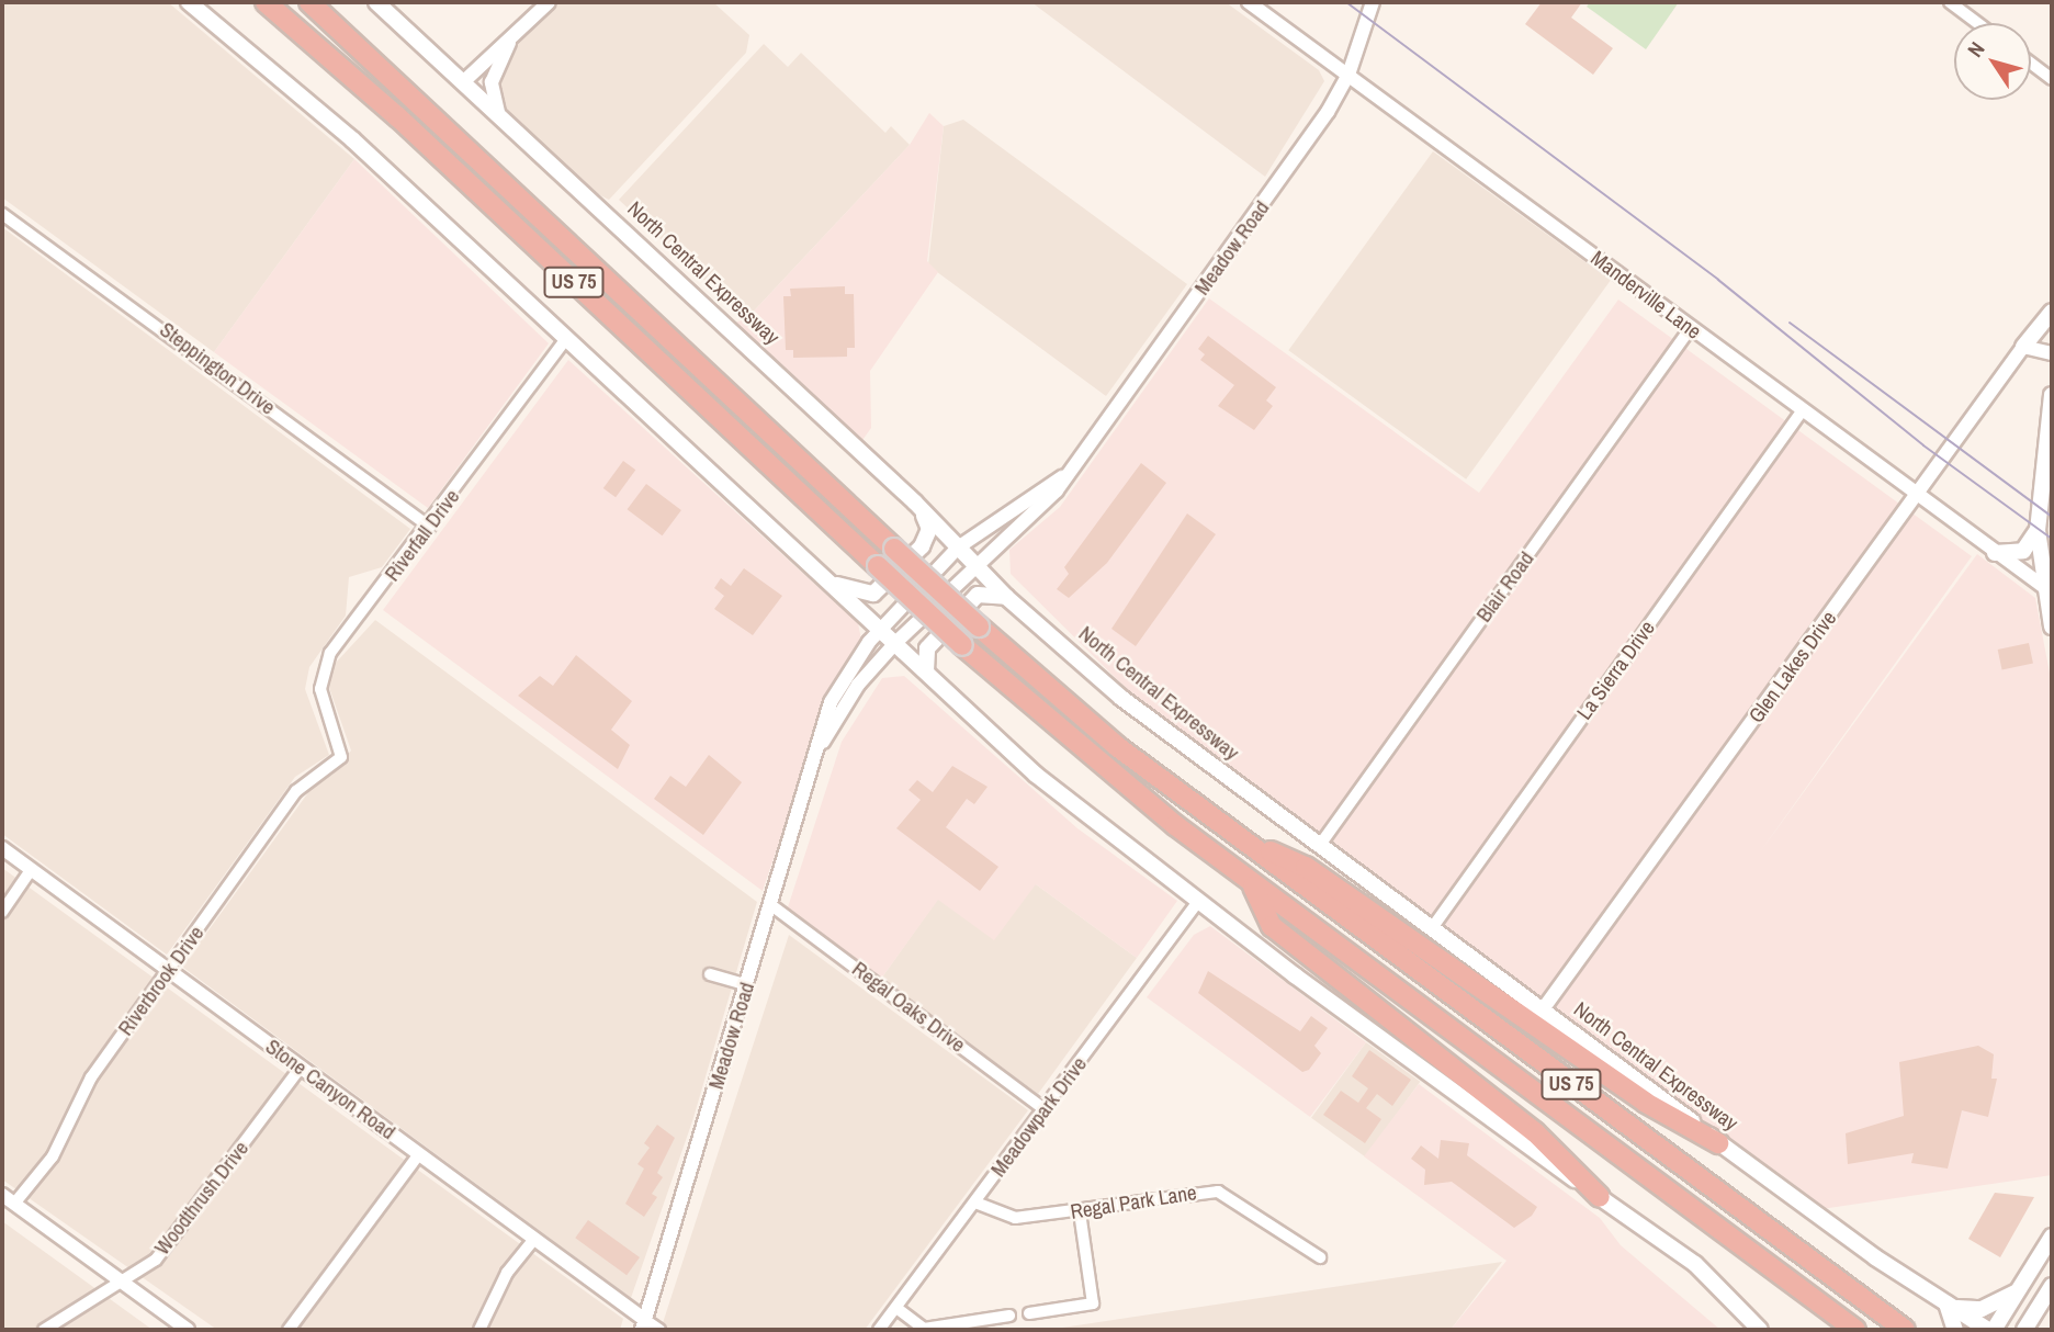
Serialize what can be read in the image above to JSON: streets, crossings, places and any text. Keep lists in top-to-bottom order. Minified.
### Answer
{"streets":{"highway":["US 75"],"main road":["North Central Expressway"],"street":["Meadow Road","Manderville Lane","Steppington Drive","Riverfall Drive","Blair Road","Glen Lakes Drive","La Sierra Drive","Riverbrook Drive","Regal Oaks Drive","Stone Canyon Road","Meadowpark Drive","Woodthrush Drive","Regal Park Lane"]},"crossings":[["Meadow Road","North Central Expressway"],["Meadow Road","Manderville Lane"],["Meadow Road","Regal Oaks Drive"],["Meadow Road","Stone Canyon Road"],["North Central Expressway","Blair Road"],["North Central Expressway","Glen Lakes Drive"],["North Central Expressway","La Sierra Drive"],["Manderville Lane","Blair Road"],["Manderville Lane","Glen Lakes Drive"],["Manderville Lane","La Sierra Drive"],["Steppington Drive","Riverfall Drive"],["Riverfall Drive","Riverbrook Drive"],["Riverbrook Drive","Stone Canyon Road"],["Regal Oaks Drive","Meadowpark Drive"],["Stone Canyon Road","Woodthrush Drive"],["Meadowpark Drive","Regal Park Lane"]],"north":"top left"}
